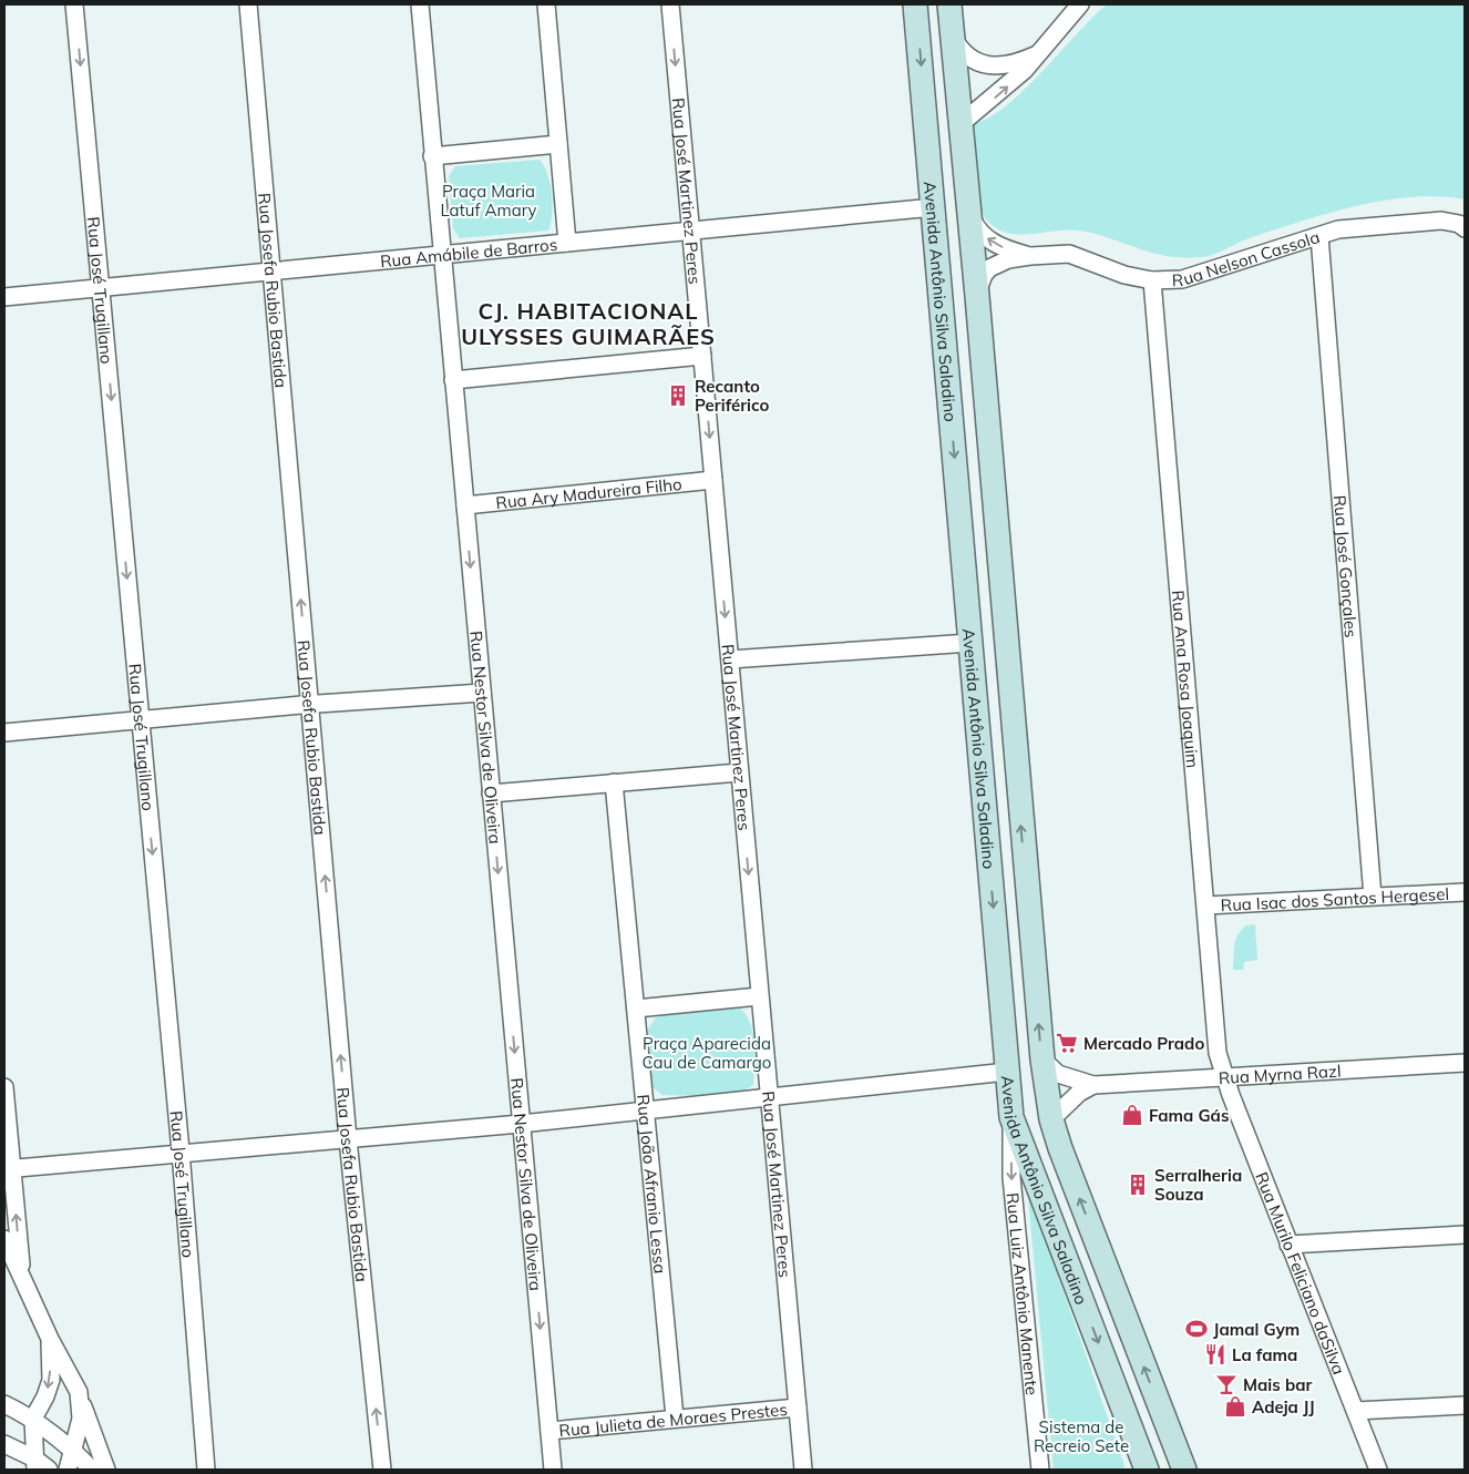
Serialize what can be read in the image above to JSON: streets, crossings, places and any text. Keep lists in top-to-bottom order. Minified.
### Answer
{"streets":{"main road":["Avenida Antônio Silva Saladino"],"street":["Rua José Martinez Peres","Rua Amábile de Barros","Rua Nelson Cassola","Rua José Trugillano","Rua Josefa Rubio Bastida","Rua Ary Madureira Filho","Rua José Gonçales","Rua Ana Rosa Joaquim","Rua Nestor Silva de Oliveira","Rua Isac dos Santos Hergesel","Rua Myrna Razl","Rua João Afranio Lessa","Rua Murilo Feliciano daSilva","Rua Luiz Antônio Manente","Rua Julieta de Moraes Prestes"]},"crossings":[["Rua José Martinez Peres","Rua Amábile de Barros"],["Rua José Martinez Peres","Rua Ary Madureira Filho"],["Rua José Martinez Peres","Rua Julieta de Moraes Prestes"],["Rua Amábile de Barros","Rua José Trugillano"],["Rua Amábile de Barros","Rua Josefa Rubio Bastida"],["Rua Amábile de Barros","Avenida Antônio Silva Saladino"],["Rua Amábile de Barros","Rua Nestor Silva de Oliveira"],["Rua Nelson Cassola","Avenida Antônio Silva Saladino"],["Rua Nelson Cassola","Rua José Gonçales"],["Rua Nelson Cassola","Rua Ana Rosa Joaquim"],["Avenida Antônio Silva Saladino","Rua Myrna Razl"],["Avenida Antônio Silva Saladino","Rua Luiz Antônio Manente"],["Rua Ary Madureira Filho","Rua Nestor Silva de Oliveira"],["Rua José Gonçales","Rua Isac dos Santos Hergesel"],["Rua Ana Rosa Joaquim","Rua Isac dos Santos Hergesel"],["Rua Ana Rosa Joaquim","Rua Myrna Razl"],["Rua Ana Rosa Joaquim","Rua Murilo Feliciano daSilva"],["Rua Nestor Silva de Oliveira","Rua Julieta de Moraes Prestes"],["Rua Myrna Razl","Rua Murilo Feliciano daSilva"],["Rua João Afranio Lessa","Rua Julieta de Moraes Prestes"]],"one_way":["Rua José Trugillano","Rua Josefa Rubio Bastida","Rua Nestor Silva de Oliveira","Rua Luiz Antônio Manente"],"districts":["CJ. HABITACIONAL ULYSSES GUIMARÃES"],"parks":["Praça Maria Latuf Amary","Praça Aparecida Cau de Camargo","Sistema de Recreio Sete"],"places":{"building":["Recanto Periférico","Serralheria Souza"],"supermarket":["Mercado Prado"],"shop":["Fama Gás","Adeja JJ"],"sports":["Jamal Gym"],"restaurant":["La fama"],"bar":["Mais bar"]}}
